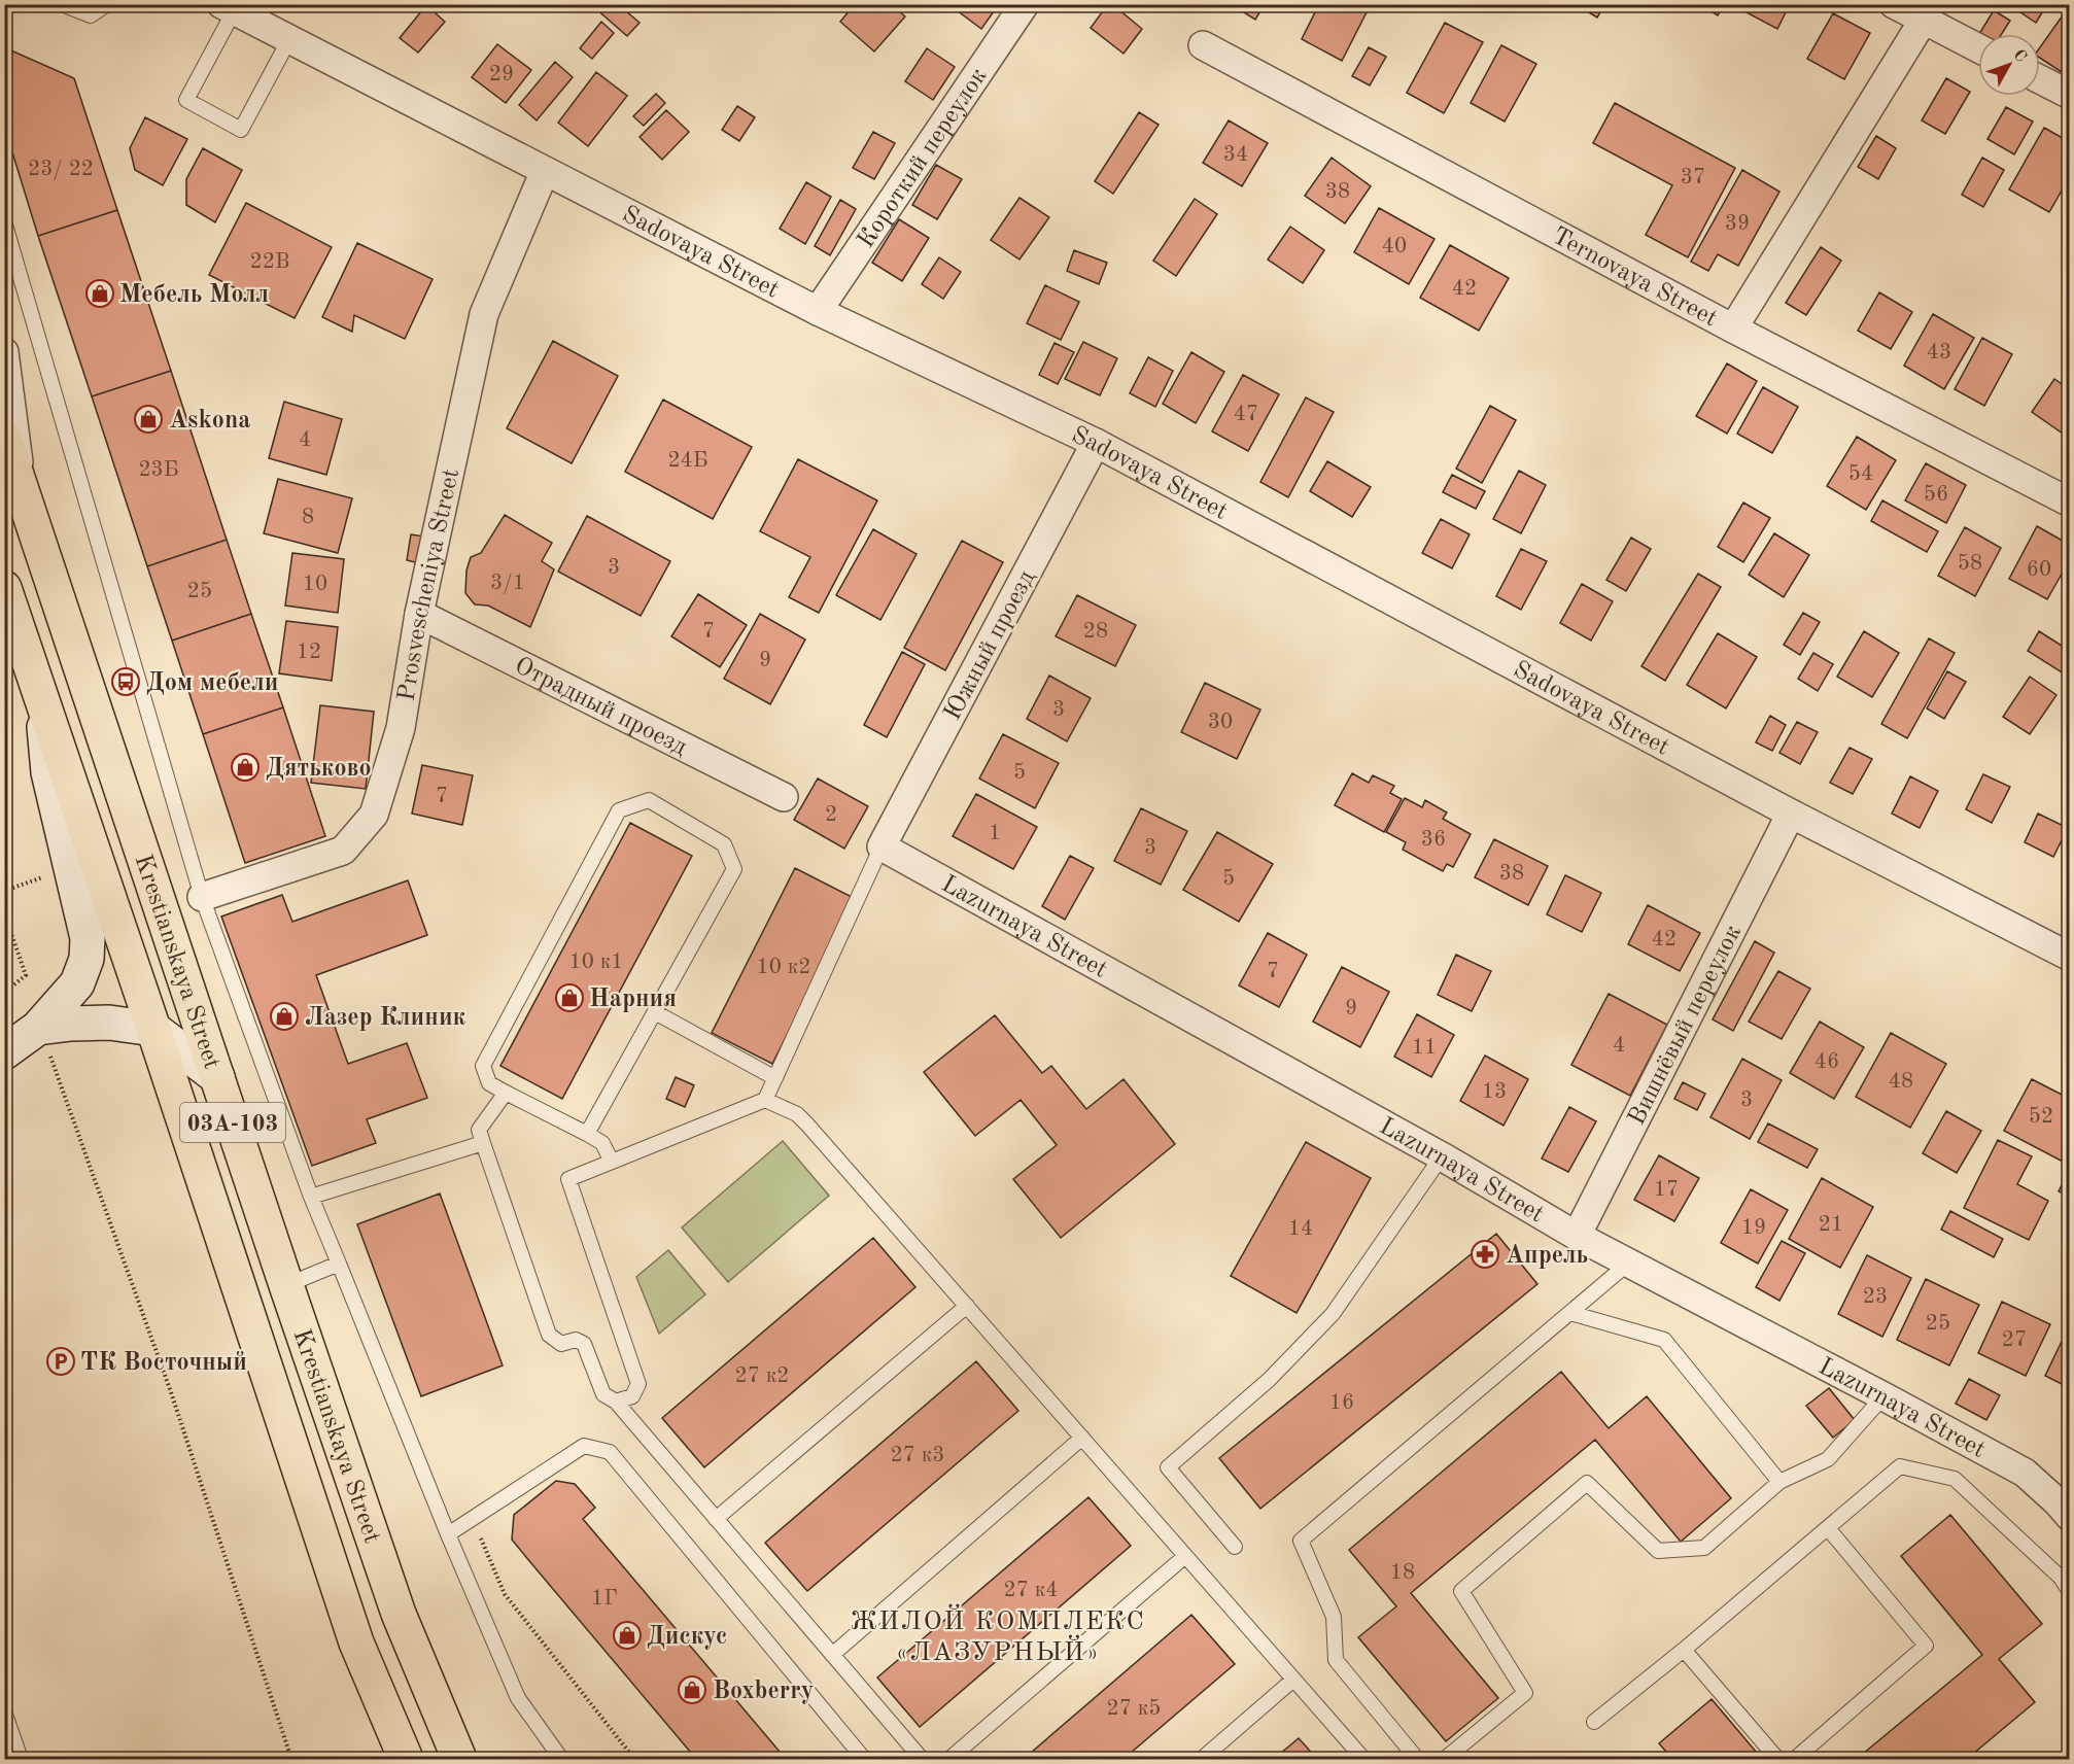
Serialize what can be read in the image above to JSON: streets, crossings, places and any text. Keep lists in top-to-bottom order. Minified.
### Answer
{"streets":{"main road":["Krestianskaya Street","03А-103"],"street":["Короткий переулок","Sadovaya Street","Ternovaya Street","Prosvescheniya Street","Южный проезд","Отрадный проезд","Lazurnaya Street","Вишнёвый переулок"]},"crossings":[["Короткий переулок","Sadovaya Street"],["Sadovaya Street","Prosvescheniya Street"],["Sadovaya Street","Южный проезд"],["Sadovaya Street","Вишнёвый переулок"],["Prosvescheniya Street","Отрадный проезд"],["Южный проезд","Lazurnaya Street"],["Lazurnaya Street","Вишнёвый переулок"]],"districts":["ЖИЛОЙ КОМПЛЕКС «ЛАЗУРНЫЙ»"],"places":{"shop":["Мебель Молл","Askona","Дятьково","Нарния","Лазер Клиник","Дискус","Boxberry"],"bus stop":["Дом мебели"],"pharmacy":["Апрель"],"parking":["ТК Восточный"]},"house_numbers":["29","34","23/ 22","37","38","39","40","22В","42","43","47","4","24Б","23Б","54","56","8","58","3","60","3/1","10","25","7","28","12","9","3","30","5","7","2","1","36","3","38","5","42","10 к1","10 к2","7","9","4","11","46","48","13","3","52","17","21","19","14","23","25","27","27 к2","16","27 к3","18","27 к4","1Г","27 к5"],"north":"top right"}
